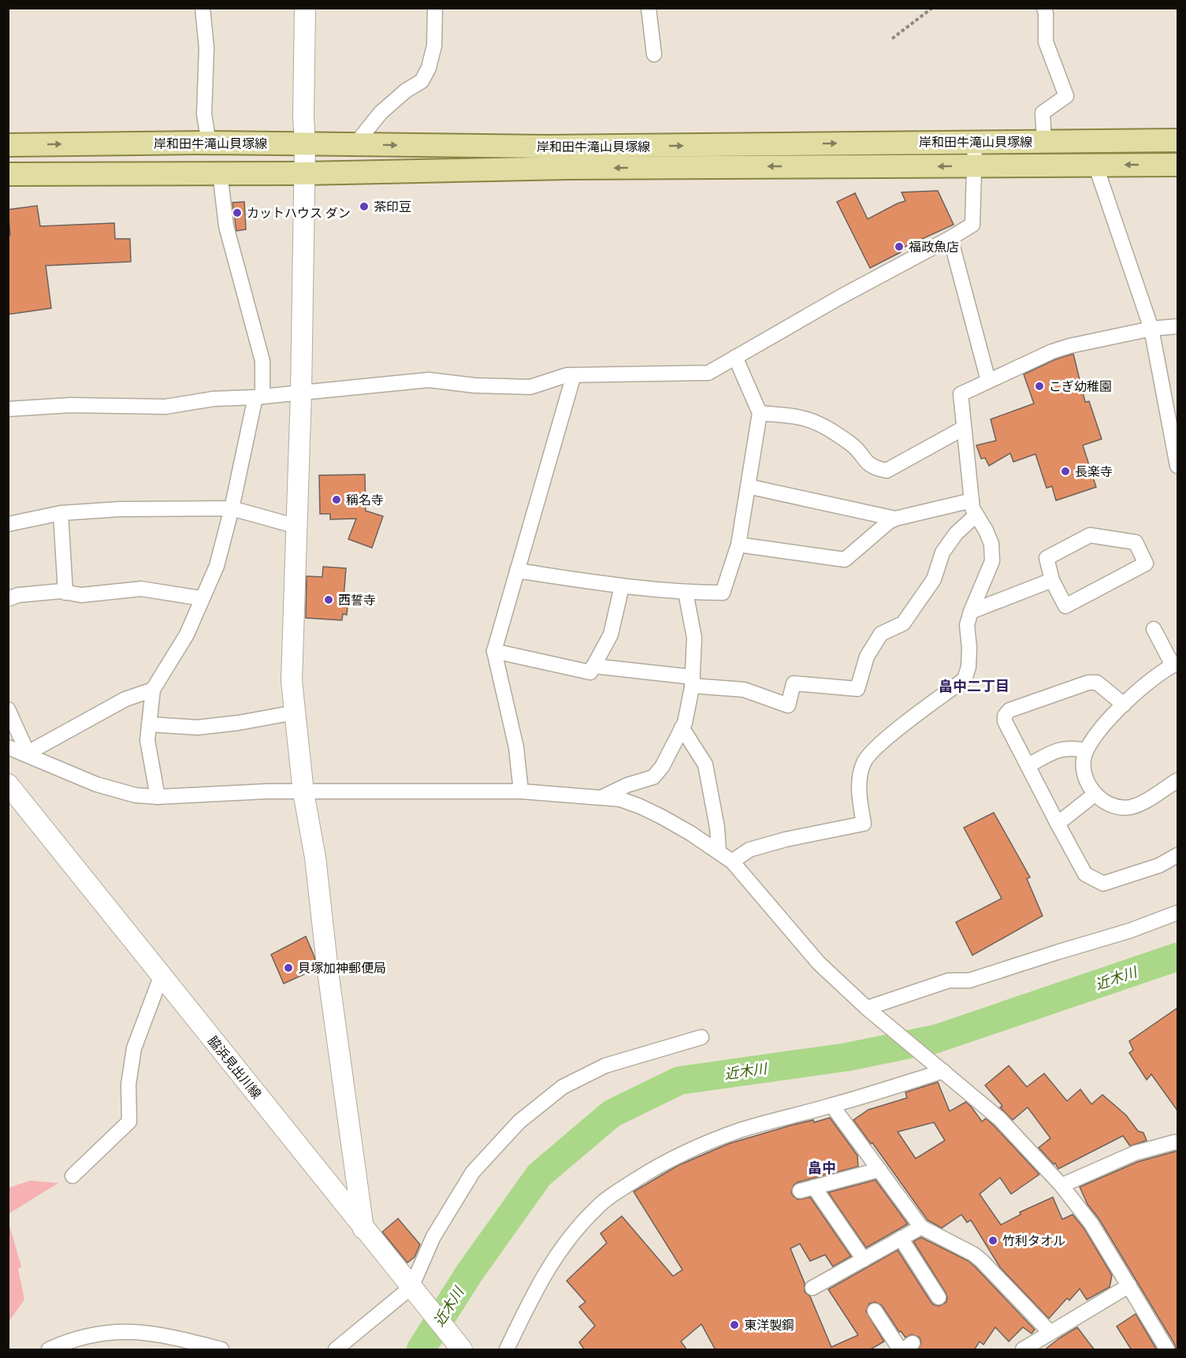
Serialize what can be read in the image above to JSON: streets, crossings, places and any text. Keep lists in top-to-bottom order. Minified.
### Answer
{"streets":{"main road":["岸和田牛滝山貝塚線"],"street":["脇浜見出川線"]},"districts":["畠中二丁目","畠中"],"water":["近木川"],"places":["茶印豆","カットハウス ダン","福政魚店","こぎ幼稚園","長楽寺","稱名寺","西誓寺","貝塚加神郵便局","竹利タオル","東洋製鋼"]}
